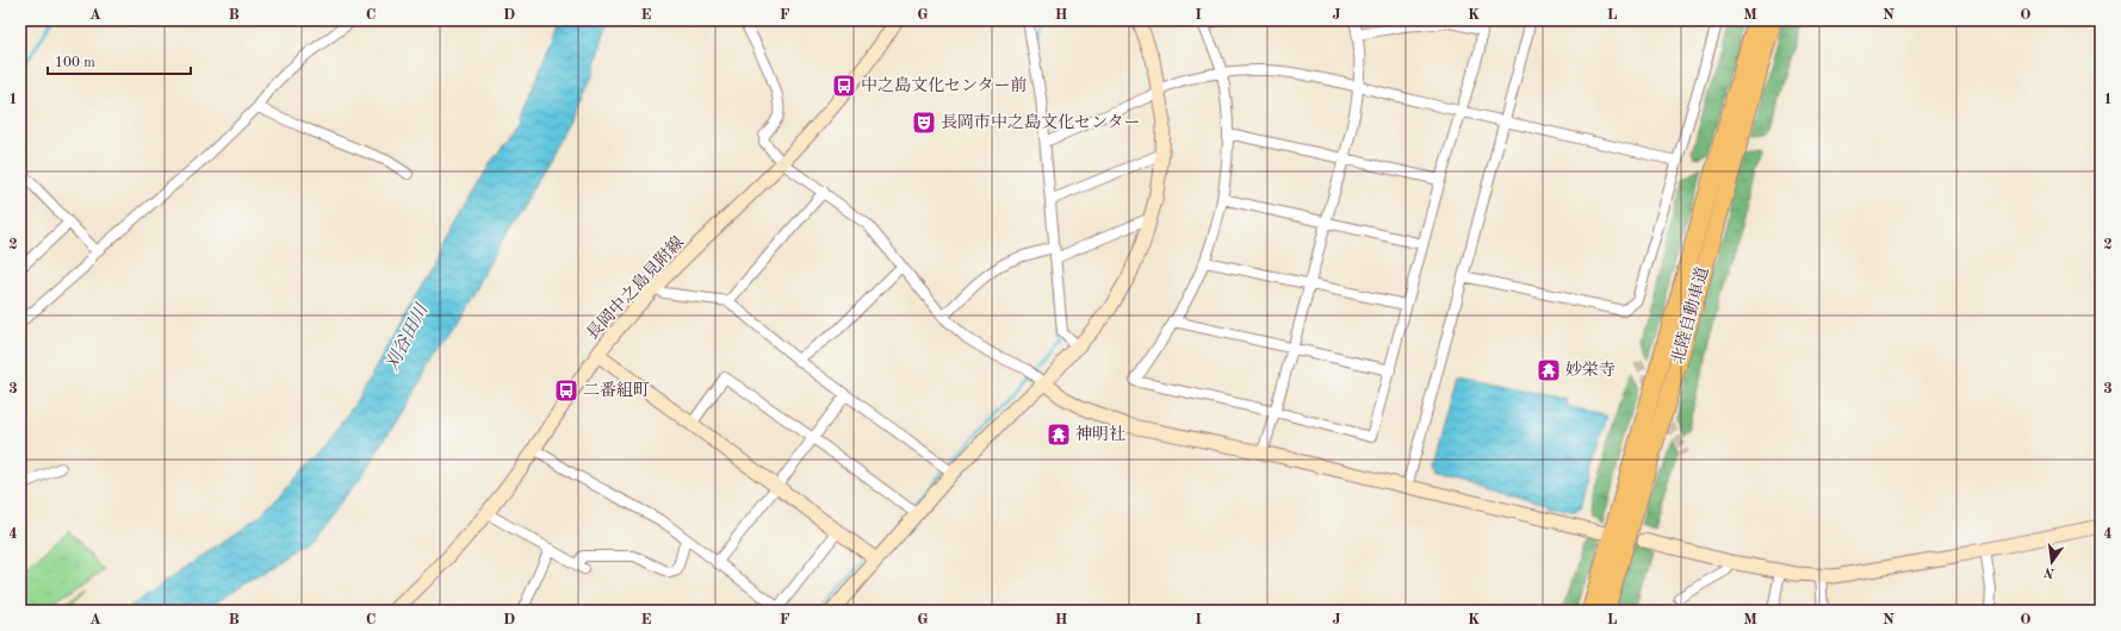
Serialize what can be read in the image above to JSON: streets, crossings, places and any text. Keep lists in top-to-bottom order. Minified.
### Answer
{"streets":{"highway":["北陸自動車道"],"street":["長岡中之島見附線"]},"water":["刈谷田川"],"places":{"bus stop":["中之島文化センター前","二番組町"],"theatre":["長岡市中之島文化センター"],"temple":["妙栄寺","神明社"]},"scale_bar":"100 m","north":"bottom","grid":{"columns":["A","B","C","D","E","F","G","H","I","J","K","L","M","N","O"],"rows":["1","2","3","4"]}}
